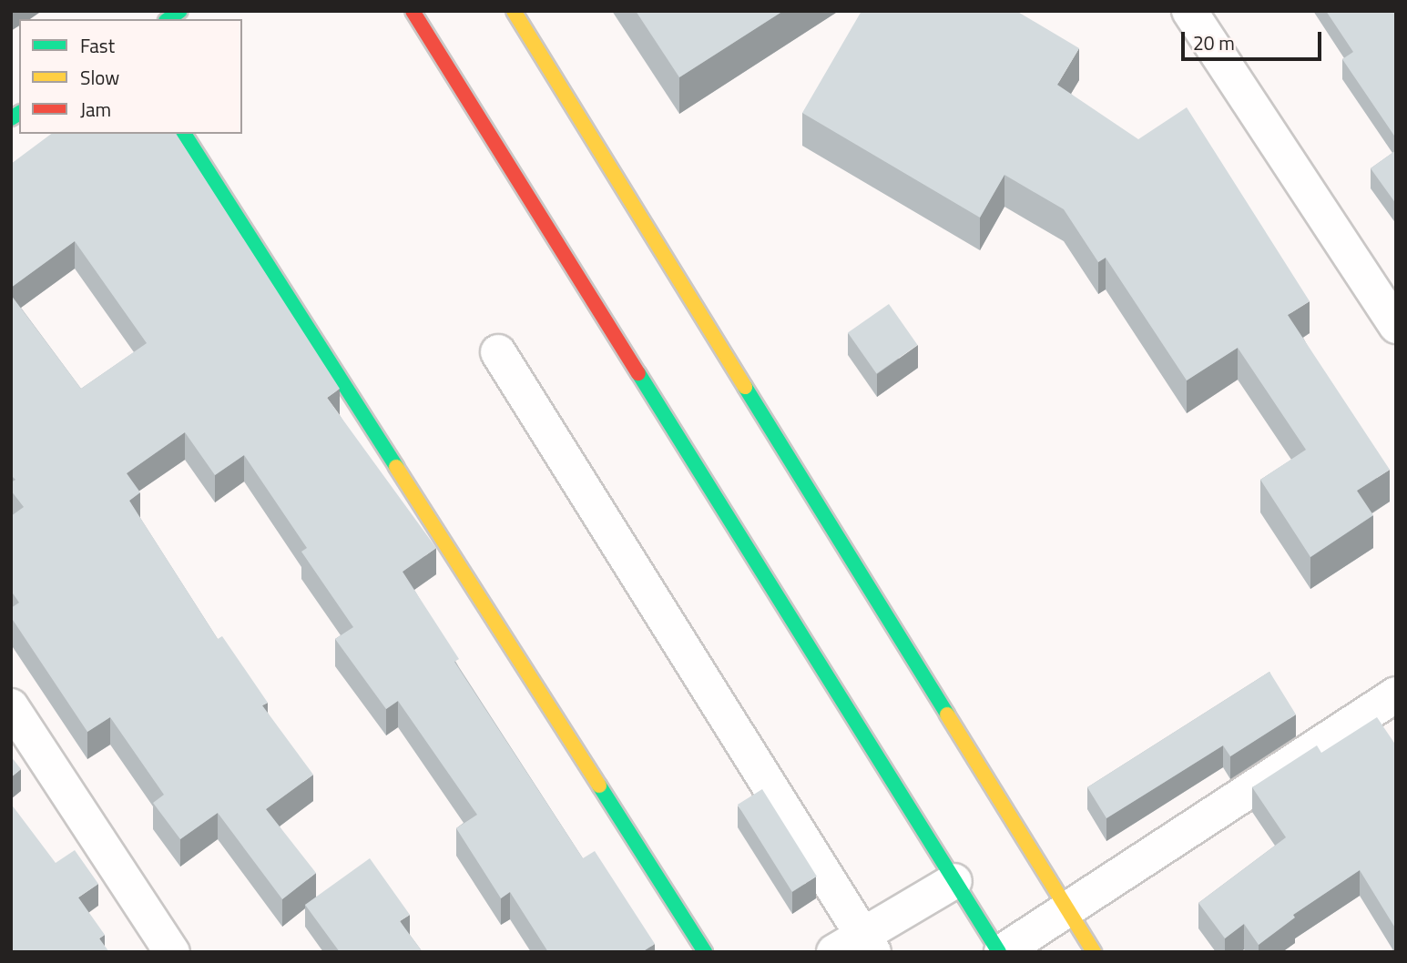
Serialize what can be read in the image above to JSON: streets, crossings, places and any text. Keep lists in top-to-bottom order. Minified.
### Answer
{"legend":["Fast","Slow","Jam"],"scale_bar":"20 m"}
